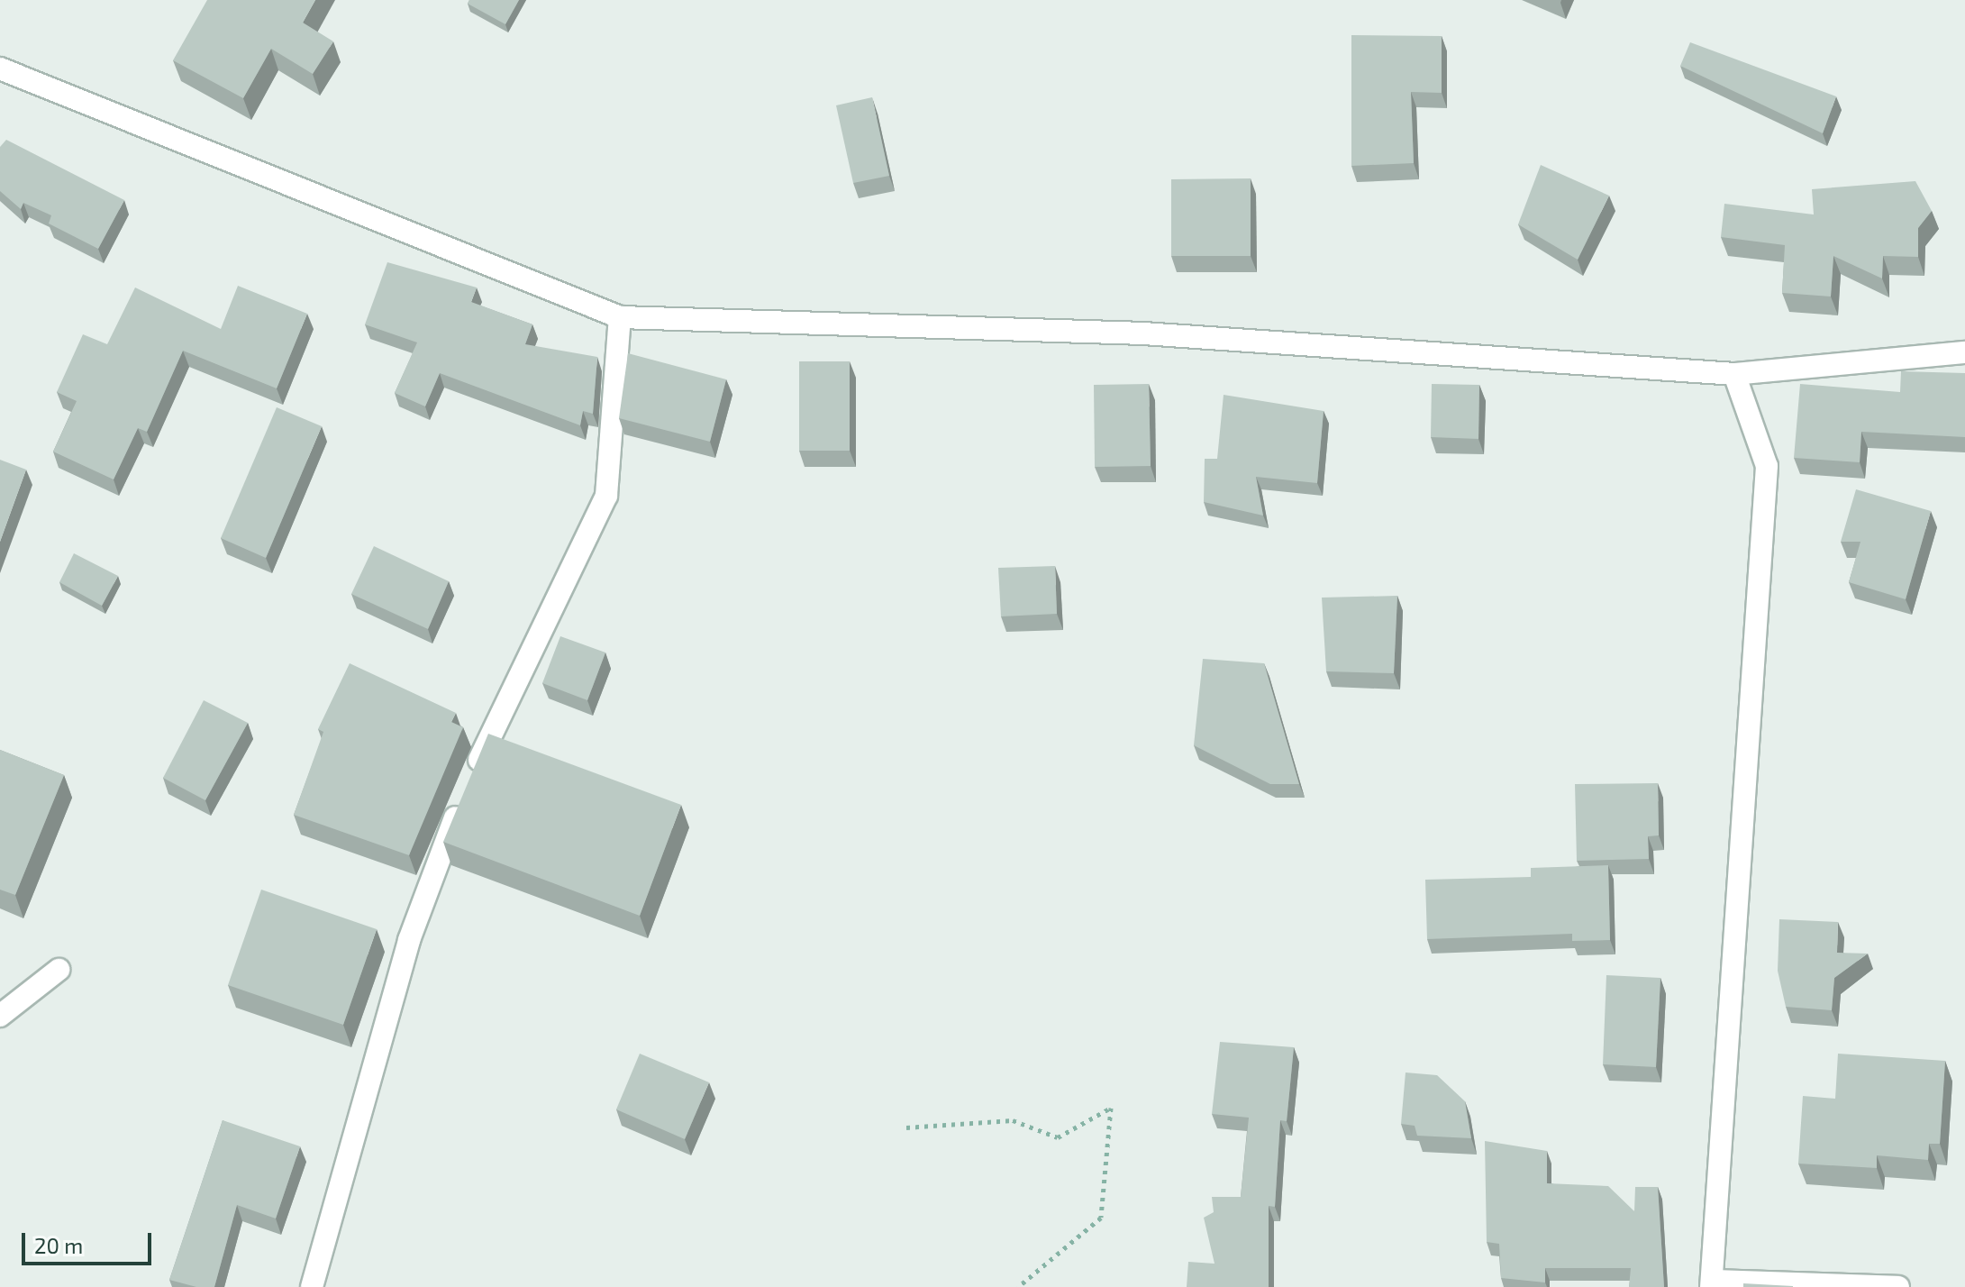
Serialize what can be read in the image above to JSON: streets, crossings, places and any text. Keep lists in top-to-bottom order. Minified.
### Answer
{"scale_bar":"20 m"}
